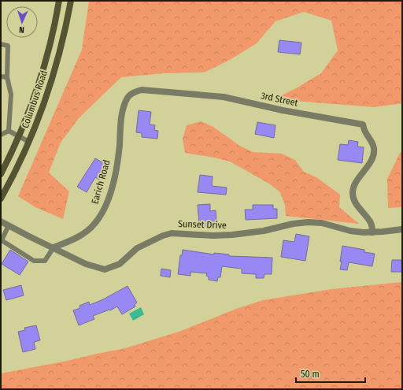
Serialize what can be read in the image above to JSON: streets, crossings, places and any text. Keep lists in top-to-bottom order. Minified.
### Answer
{"streets":{"main road":["Columbus Road"],"street":["3rd Street","Earich Road","Sunset Drive"]},"crossings":[["3rd Street","Earich Road"],["3rd Street","Sunset Drive"],["Earich Road","Sunset Drive"]],"scale_bar":"50 m","north":"bottom"}
